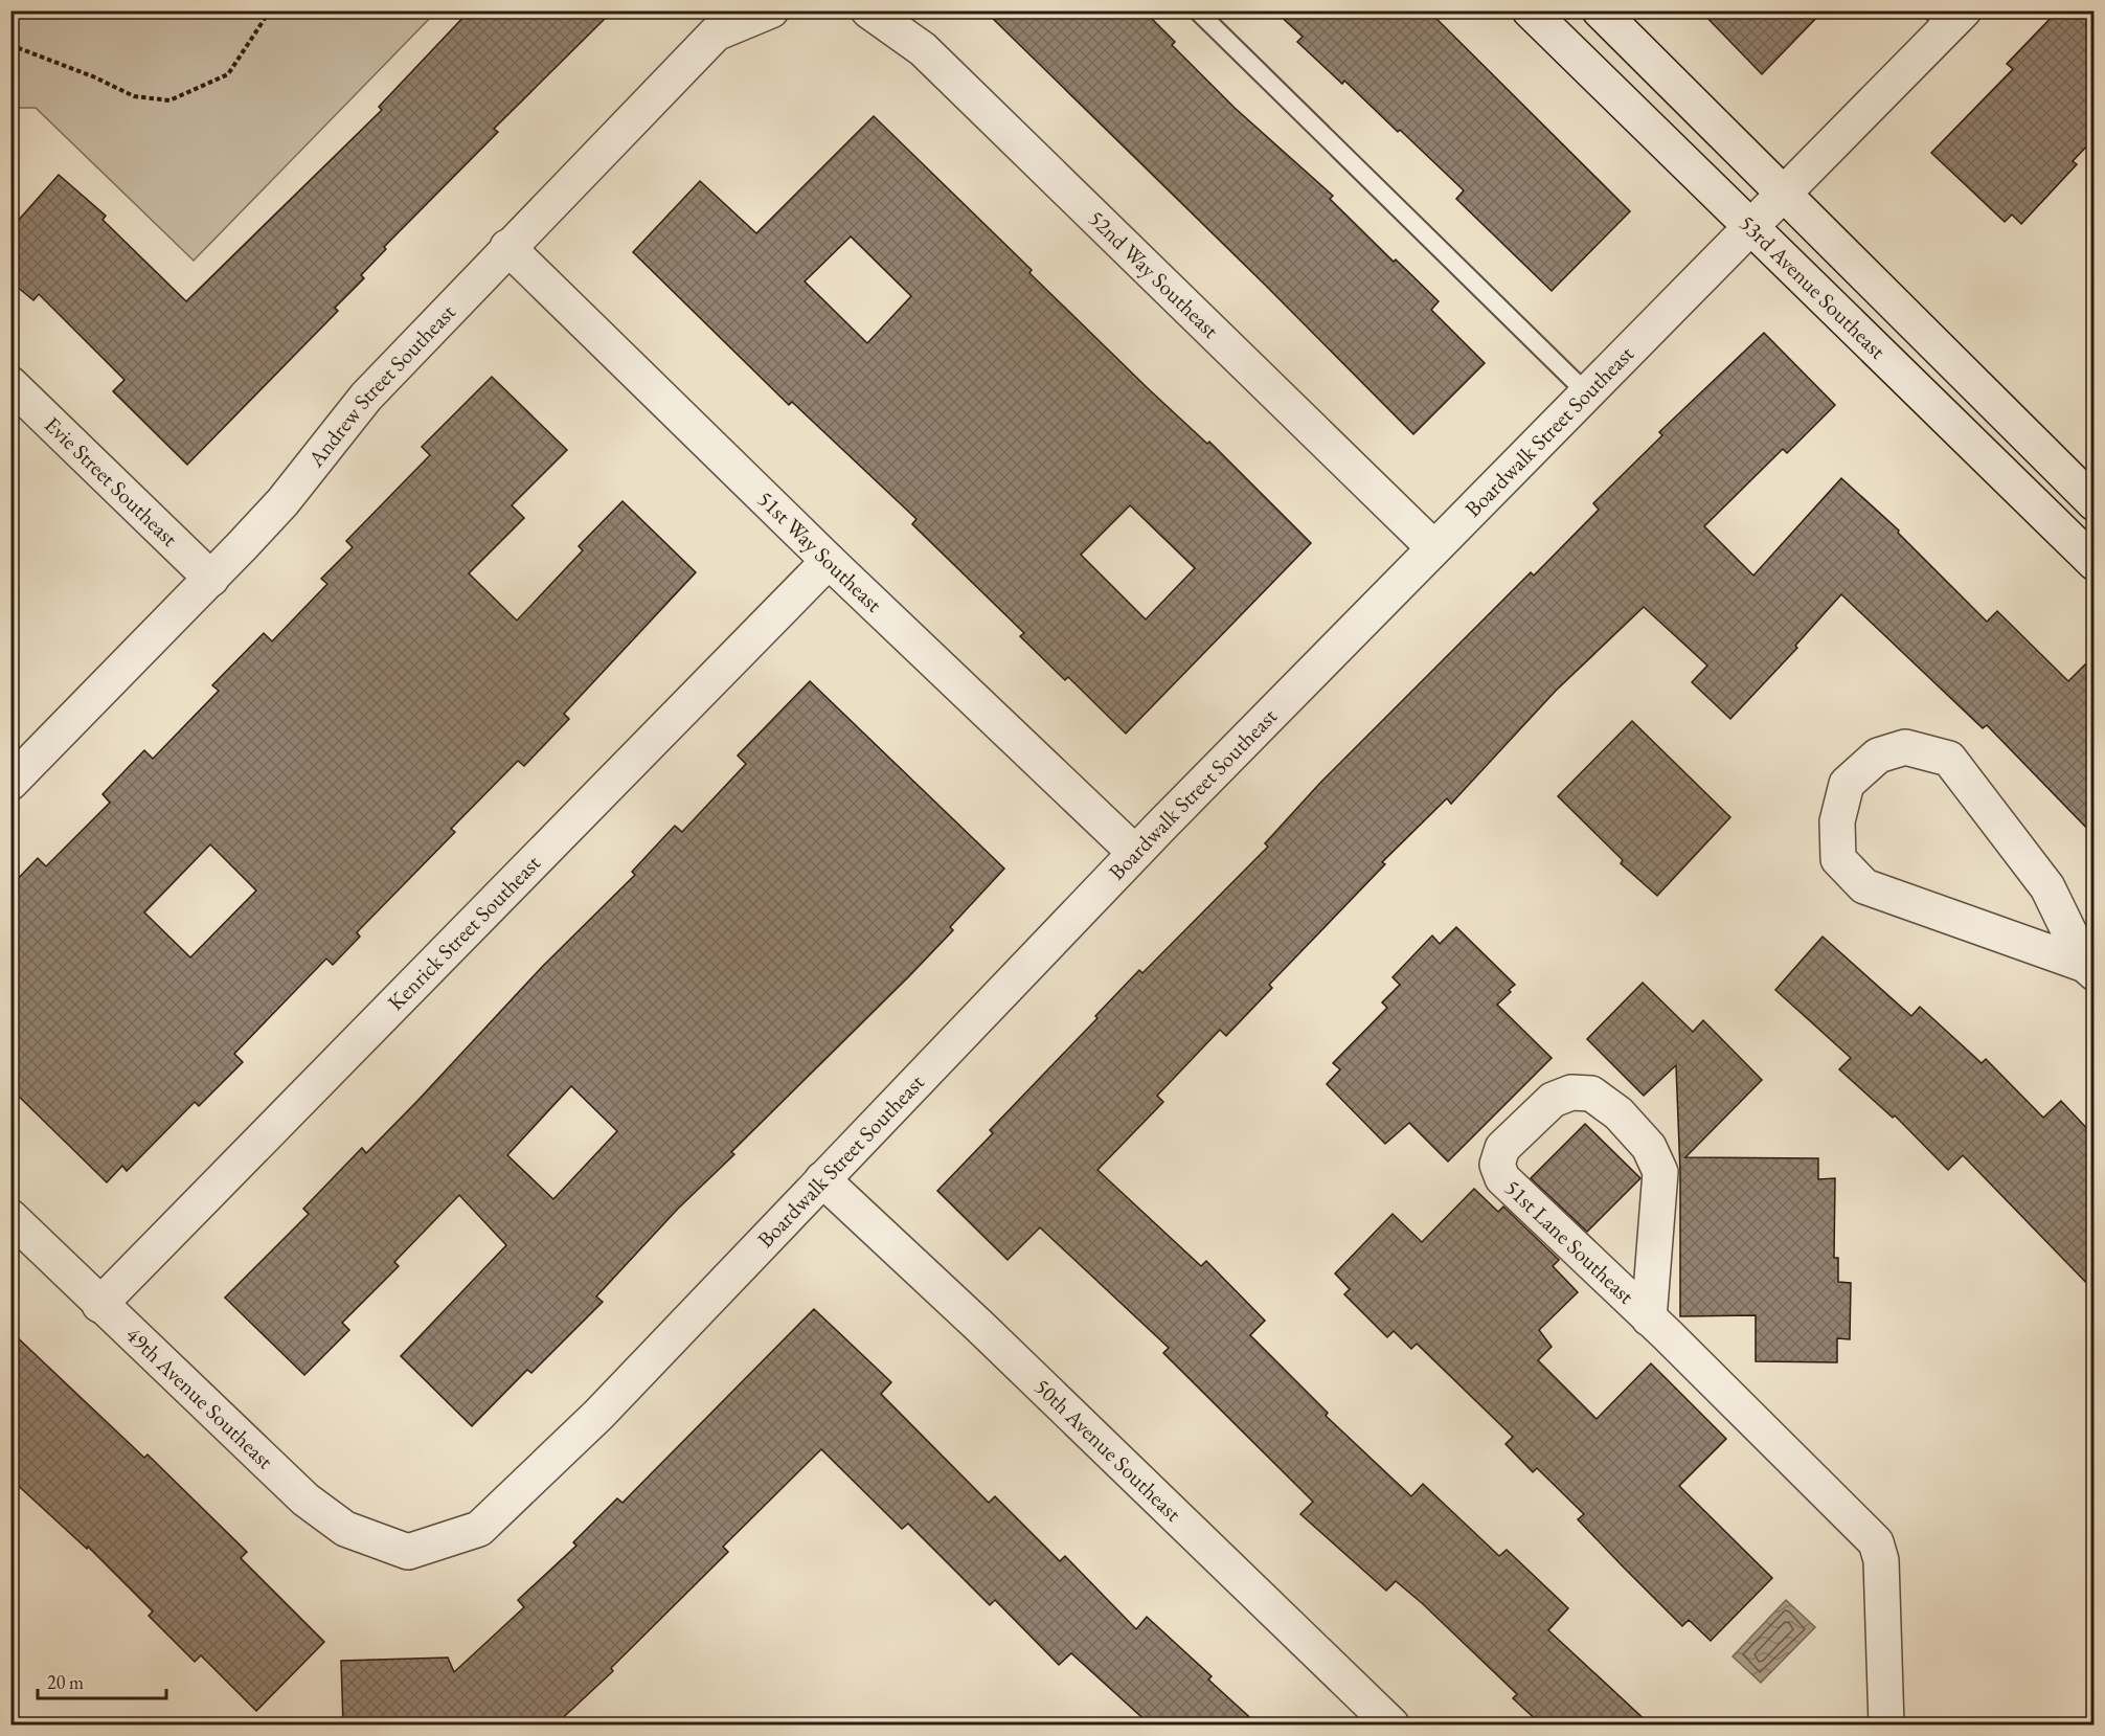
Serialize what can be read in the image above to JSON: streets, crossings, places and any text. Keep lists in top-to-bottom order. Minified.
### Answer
{"streets":{"street":["52nd Way Southeast","53rd Avenue Southeast","Andrew Street Southeast","Boardwalk Street Southeast","Evie Street Southeast","51st Way Southeast","Kenrick Street Southeast","51st Lane Southeast","49th Avenue Southeast","50th Avenue Southeast"]},"crossings":[["52nd Way Southeast","Boardwalk Street Southeast"],["53rd Avenue Southeast","Boardwalk Street Southeast"],["Andrew Street Southeast","Evie Street Southeast"],["Andrew Street Southeast","51st Way Southeast"],["Boardwalk Street Southeast","51st Way Southeast"],["Boardwalk Street Southeast","49th Avenue Southeast"],["Boardwalk Street Southeast","50th Avenue Southeast"],["51st Way Southeast","Kenrick Street Southeast"],["Kenrick Street Southeast","49th Avenue Southeast"]],"scale_bar":"20 m"}
